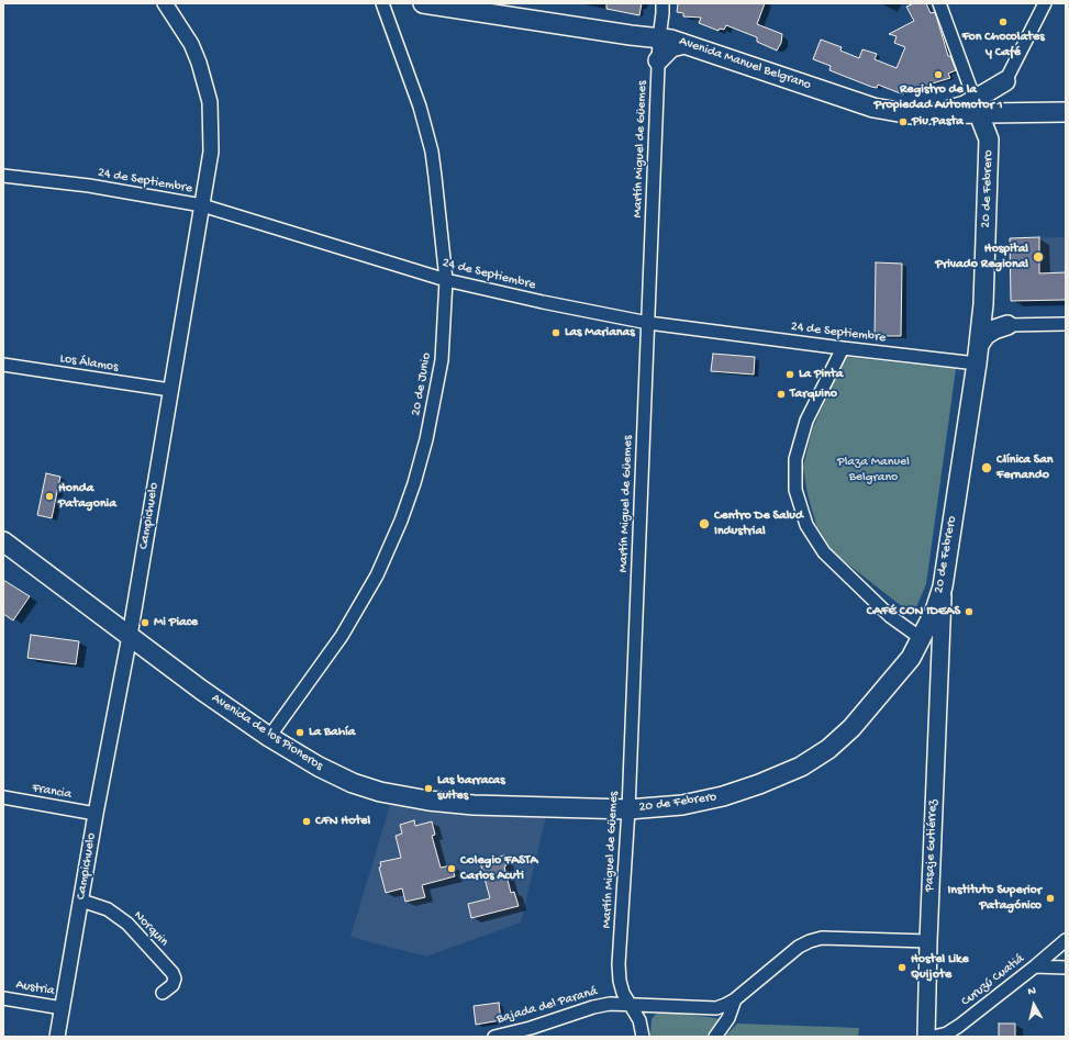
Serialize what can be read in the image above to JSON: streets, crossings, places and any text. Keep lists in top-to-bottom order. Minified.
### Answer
{"streets":{"main road":["Avenida Manuel Belgrano","20 de Febrero","Avenida de los Pioneros","Pasaje Gutiérrez"],"street":["Martín Miguel de Güemes","24 de Septiembre","Los Álamos","20 de Junio","Campichuelo","Francia","Norquin","Curuzú Cuatiá","Austria","Bajada del Paraná"]},"crossings":[["Avenida Manuel Belgrano","Martín Miguel de Güemes"],["Avenida Manuel Belgrano","20 de Febrero"],["Martín Miguel de Güemes","24 de Septiembre"],["Martín Miguel de Güemes","20 de Febrero"],["Martín Miguel de Güemes","Avenida de los Pioneros"],["Martín Miguel de Güemes","Bajada del Paraná"],["24 de Septiembre","20 de Febrero"],["24 de Septiembre","20 de Junio"],["24 de Septiembre","Campichuelo"],["20 de Febrero","Avenida de los Pioneros"],["20 de Febrero","Pasaje Gutiérrez"],["Los Álamos","Campichuelo"],["20 de Junio","Avenida de los Pioneros"],["Campichuelo","Avenida de los Pioneros"],["Campichuelo","Francia"],["Campichuelo","Norquin"],["Campichuelo","Austria"],["Pasaje Gutiérrez","Bajada del Paraná"]],"parks":["Plaza Manuel Belgrano"],"places":["Fon Chocolates y Café","Registro de la Propiedad Automotor 1","Piu Pasta","Hospital Privado Regional","Las Marianas","La Pinta","Tarquino","Clínica San Fernando","Honda Patagonia","Centro De Salud Industrial","CAFÉ CON IDEAS","Mi Piace","La Bahía","Las barracas suites","CFN Hotel","Colegio FASTA Carlos Acuti","Instituto Superior Patagónico","Hostel Like Quijote"],"north":"top"}
